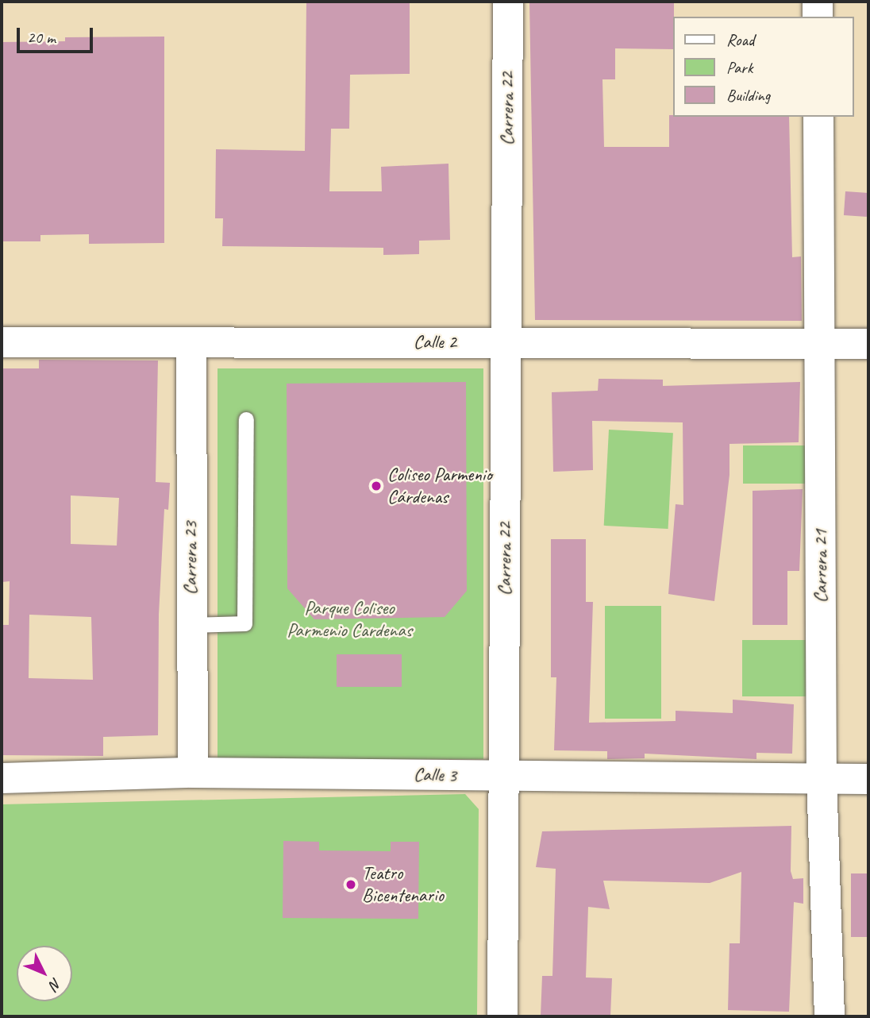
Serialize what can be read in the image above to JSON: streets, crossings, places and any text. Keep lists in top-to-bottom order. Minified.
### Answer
{"streets":{"street":["Carrera 22","Calle 2","Carrera 23","Carrera 21","Calle 3"]},"crossings":[["Carrera 22","Calle 2"],["Carrera 22","Calle 3"],["Calle 2","Carrera 23"],["Calle 2","Carrera 21"],["Carrera 23","Calle 3"],["Carrera 21","Calle 3"]],"parks":["Parque Coliseo Parmenio Cardenas"],"places":["Coliseo Parmenio Cárdenas","Teatro Bicentenario"],"legend":["Road","Park","Building"],"scale_bar":"20 m","north":"bottom right"}
